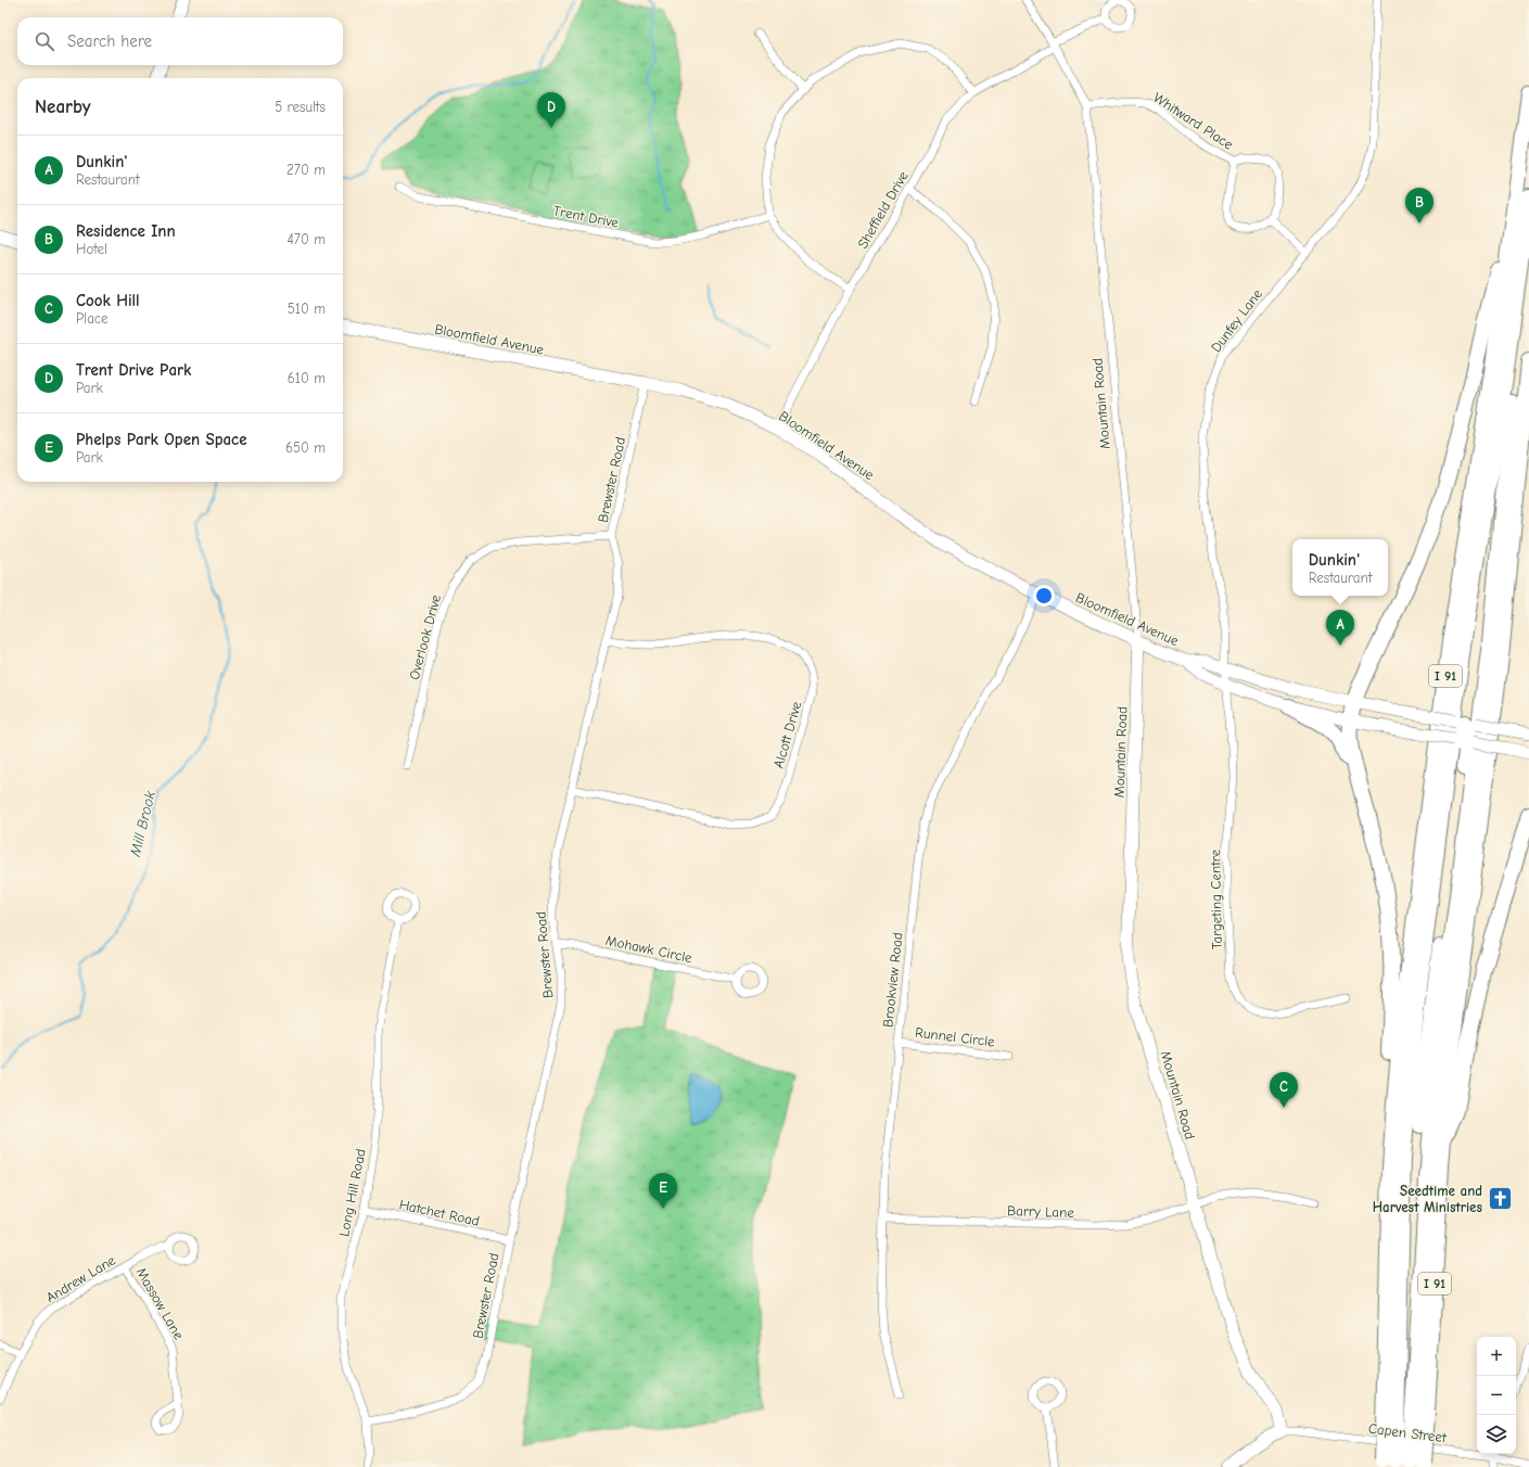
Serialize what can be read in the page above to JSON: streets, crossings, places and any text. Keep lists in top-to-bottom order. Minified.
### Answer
{"streets":{"highway":["I 91"],"main road":["Bloomfield Avenue","Mountain Road"],"street":["Whitward Place","Sheffield Drive","Trent Drive","Dunfey Lane","Brewster Road","Overlook Drive","Alcott Drive","Targeting Centre","Mohawk Circle","Brookview Road","Runnel Circle","Long Hill Road","Barry Lane","Hatchet Road","Andrew Lane","Massow Lane","Capen Street"]},"crossings":[["Whitward Place","Mountain Road"],["Sheffield Drive","Bloomfield Avenue"],["Sheffield Drive","Mountain Road"],["Dunfey Lane","Bloomfield Avenue"],["Dunfey Lane","Targeting Centre"],["Bloomfield Avenue","Mountain Road"],["Bloomfield Avenue","Brewster Road"],["Bloomfield Avenue","Targeting Centre"],["Bloomfield Avenue","Brookview Road"],["Mountain Road","Barry Lane"],["Mountain Road","Capen Street"],["Brewster Road","Overlook Drive"],["Brewster Road","Alcott Drive"],["Brewster Road","Mohawk Circle"],["Brewster Road","Long Hill Road"],["Brewster Road","Hatchet Road"],["Brookview Road","Runnel Circle"],["Brookview Road","Barry Lane"],["Long Hill Road","Hatchet Road"],["Andrew Lane","Massow Lane"]],"water":["Mill Brook"],"places":{"church":["Seedtime and Harvest Ministries"]},"page":{"search":"Search here","heading":["Nearby","5 results"],"pins":["D","B","A","C","E"],"list":[{"mark":"A","name":"Dunkin'","note":"Restaurant","value":"270 m"},{"mark":"B","name":"Residence Inn","note":"Hotel","value":"470 m"},{"mark":"C","name":"Cook Hill","note":"Place","value":"510 m"},{"mark":"D","name":"Trent Drive Park","note":"Park","value":"610 m"},{"mark":"E","name":"Phelps Park Open Space","note":"Park","value":"650 m"}],"popup":["Dunkin'","Restaurant"],"map_buttons":["+","−"]}}
